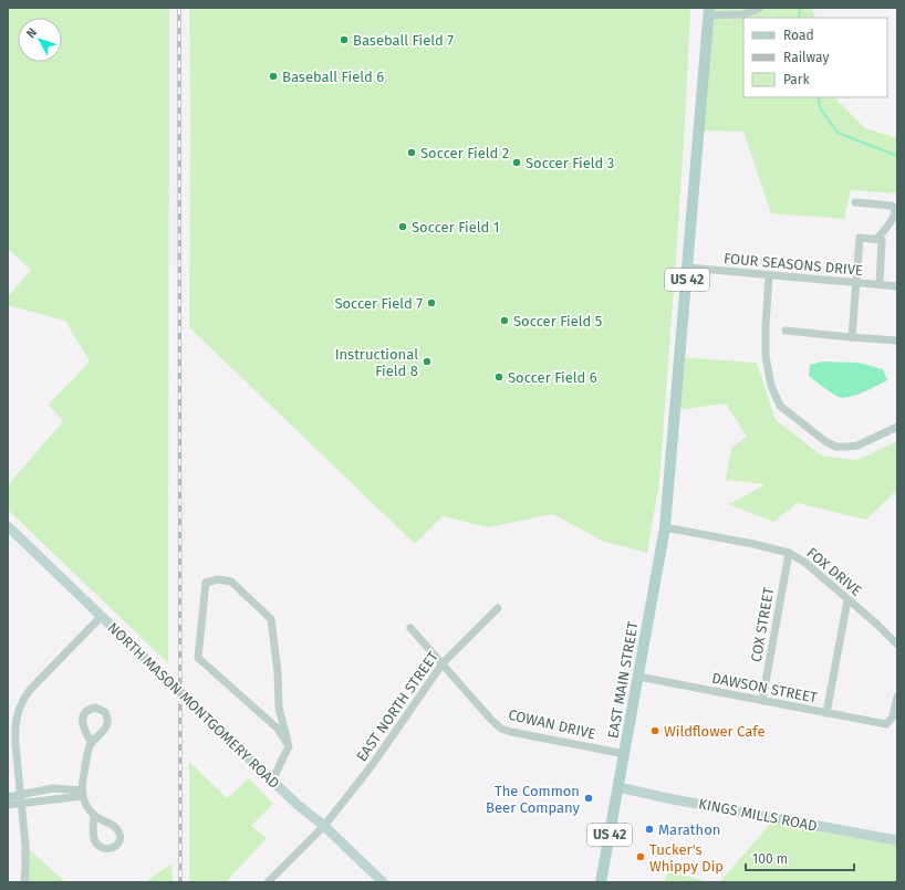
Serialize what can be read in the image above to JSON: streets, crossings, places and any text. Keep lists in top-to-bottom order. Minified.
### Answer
{"streets":{"main road":["US 42","EAST MAIN STREET","NORTH MASON MONTGOMERY ROAD","KINGS MILLS ROAD"],"street":["FOUR SEASONS DRIVE","FOX DRIVE","COX STREET","DAWSON STREET","EAST NORTH STREET","COWAN DRIVE"]},"crossings":[["FOUR SEASONS DRIVE","US 42"],["FOUR SEASONS DRIVE","EAST MAIN STREET"],["US 42","EAST MAIN STREET"],["FOX DRIVE","COX STREET"],["FOX DRIVE","EAST MAIN STREET"],["COX STREET","DAWSON STREET"],["EAST MAIN STREET","DAWSON STREET"],["EAST MAIN STREET","COWAN DRIVE"],["EAST MAIN STREET","KINGS MILLS ROAD"],["NORTH MASON MONTGOMERY ROAD","EAST NORTH STREET"],["EAST NORTH STREET","COWAN DRIVE"]],"places":["Baseball Field 7","Baseball Field 6","Soccer Field 2","Soccer Field 3","Soccer Field 1","Soccer Field 7","Soccer Field 5","Instructional Field 8","Soccer Field 6","Wildflower Cafe","The Common Beer Company","Marathon","Tucker's Whippy Dip"],"legend":["Road","Railway","Park"],"scale_bar":"100 m","north":"top left"}
